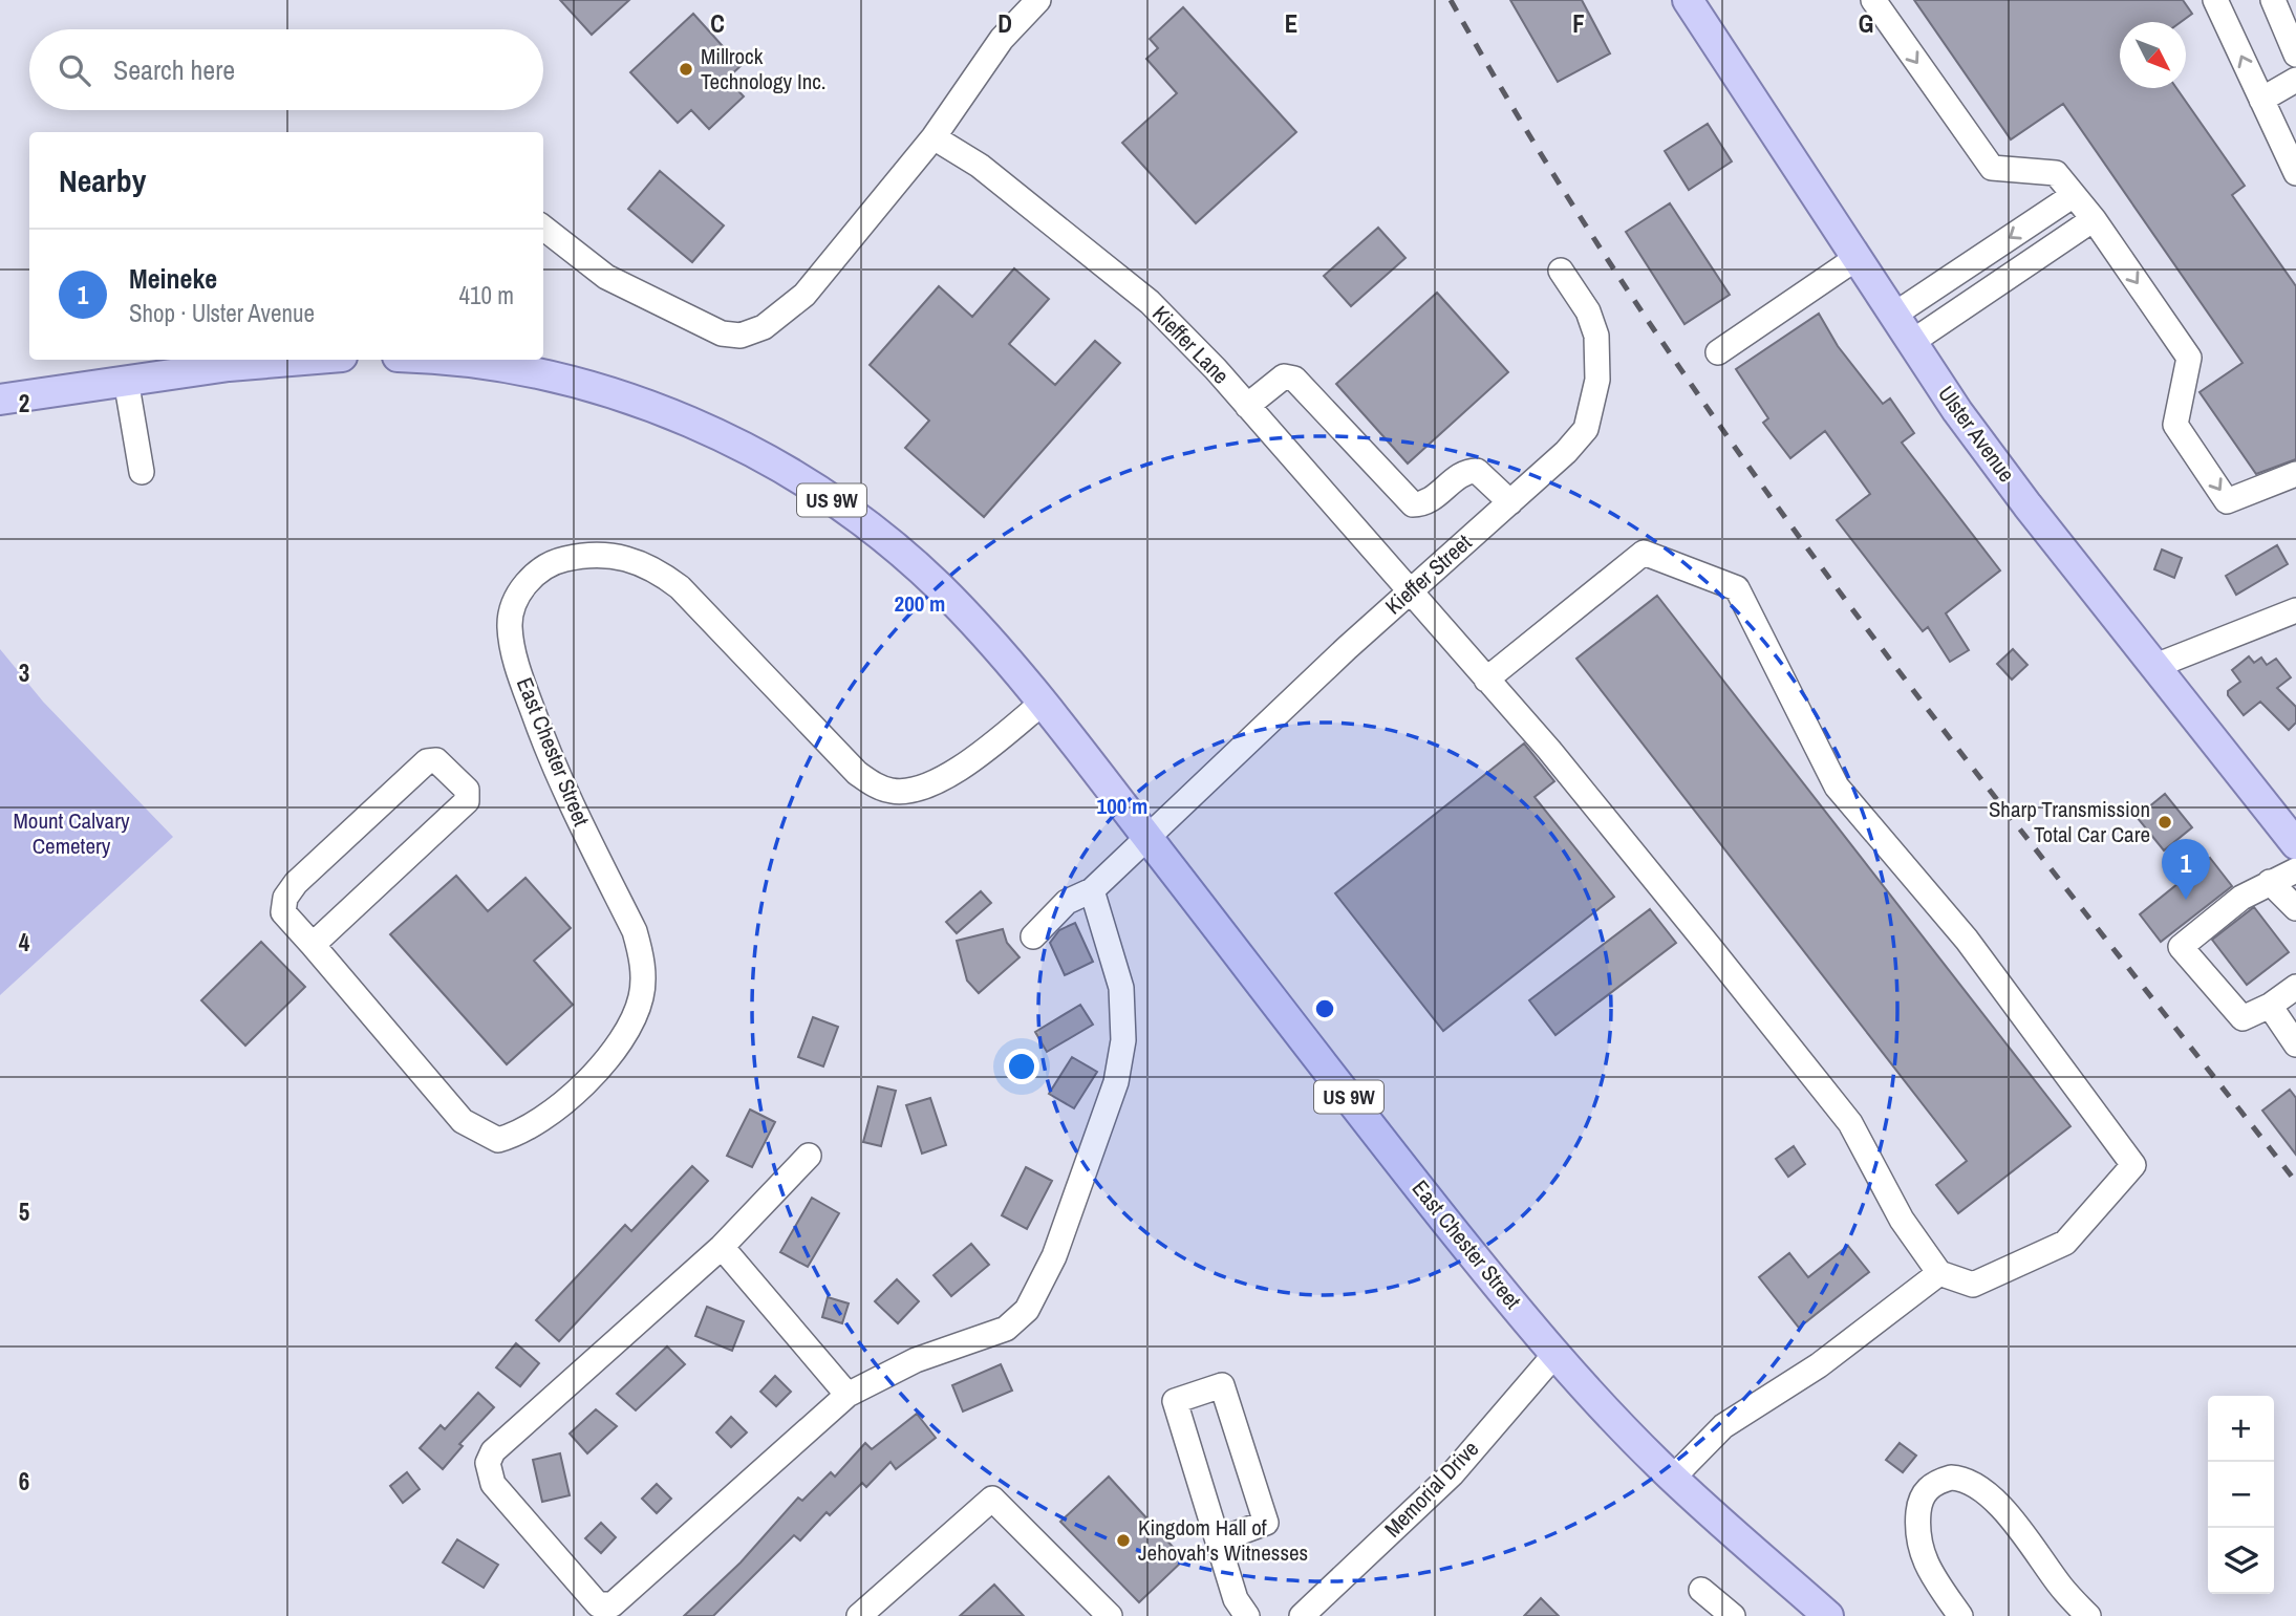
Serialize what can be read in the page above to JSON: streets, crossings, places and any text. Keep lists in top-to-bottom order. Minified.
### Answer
{"streets":{"main road":["Ulster Avenue","US 9W","East Chester Street"],"street":["Kieffer Lane","Kieffer Street","Memorial Drive"]},"crossings":[["Kieffer Lane","Kieffer Street"],["US 9W","Kieffer Street"],["US 9W","East Chester Street"],["Kieffer Street","East Chester Street"],["East Chester Street","Memorial Drive"]],"parks":["Mount Calvary Cemetery"],"places":["Millrock Technology Inc.","Sharp Transmission Total Car Care","Kingdom Hall of Jehovah's Witnesses"],"north":"bottom right","page":{"search":"Search here","heading":"Nearby","list":[{"mark":"1","name":"Meineke","note":"Shop · Ulster Avenue","value":"410 m"}],"pins":"1","map_buttons":["+","−"]},"grid":{"columns":["C","D","E","F","G"],"rows":["2","3","4","5","6"]},"rings":["200 m","100 m"]}
